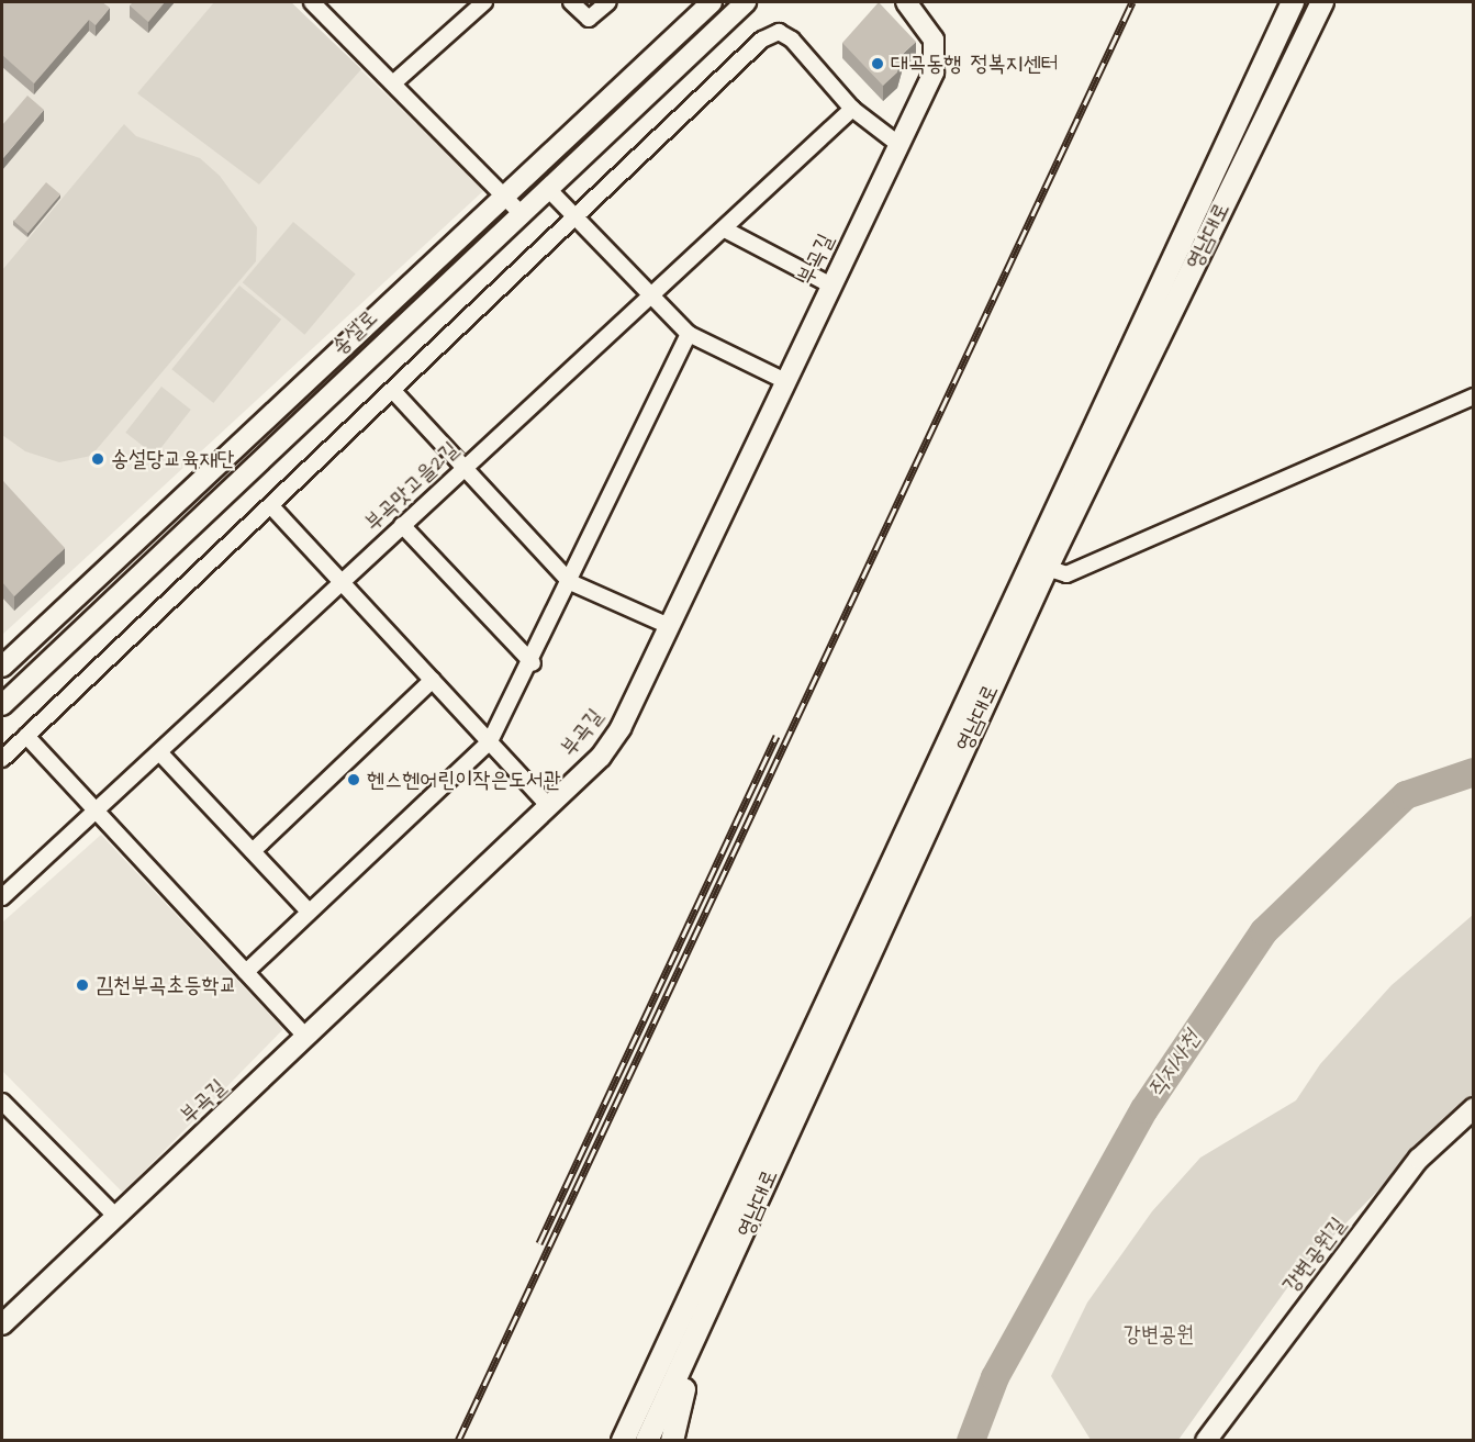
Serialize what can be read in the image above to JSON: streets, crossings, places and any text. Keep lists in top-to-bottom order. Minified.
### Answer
{"streets":{"main road":["영남대로"],"street":["부곡길","송설로","부곡맛고을2길","강변공원길"]},"water":["직지사천"],"parks":["강변공원"],"places":["대곡동행 정복지센터","송설당교육재단","헨스헨어린이작은도서관","김천부곡초등학교"]}
